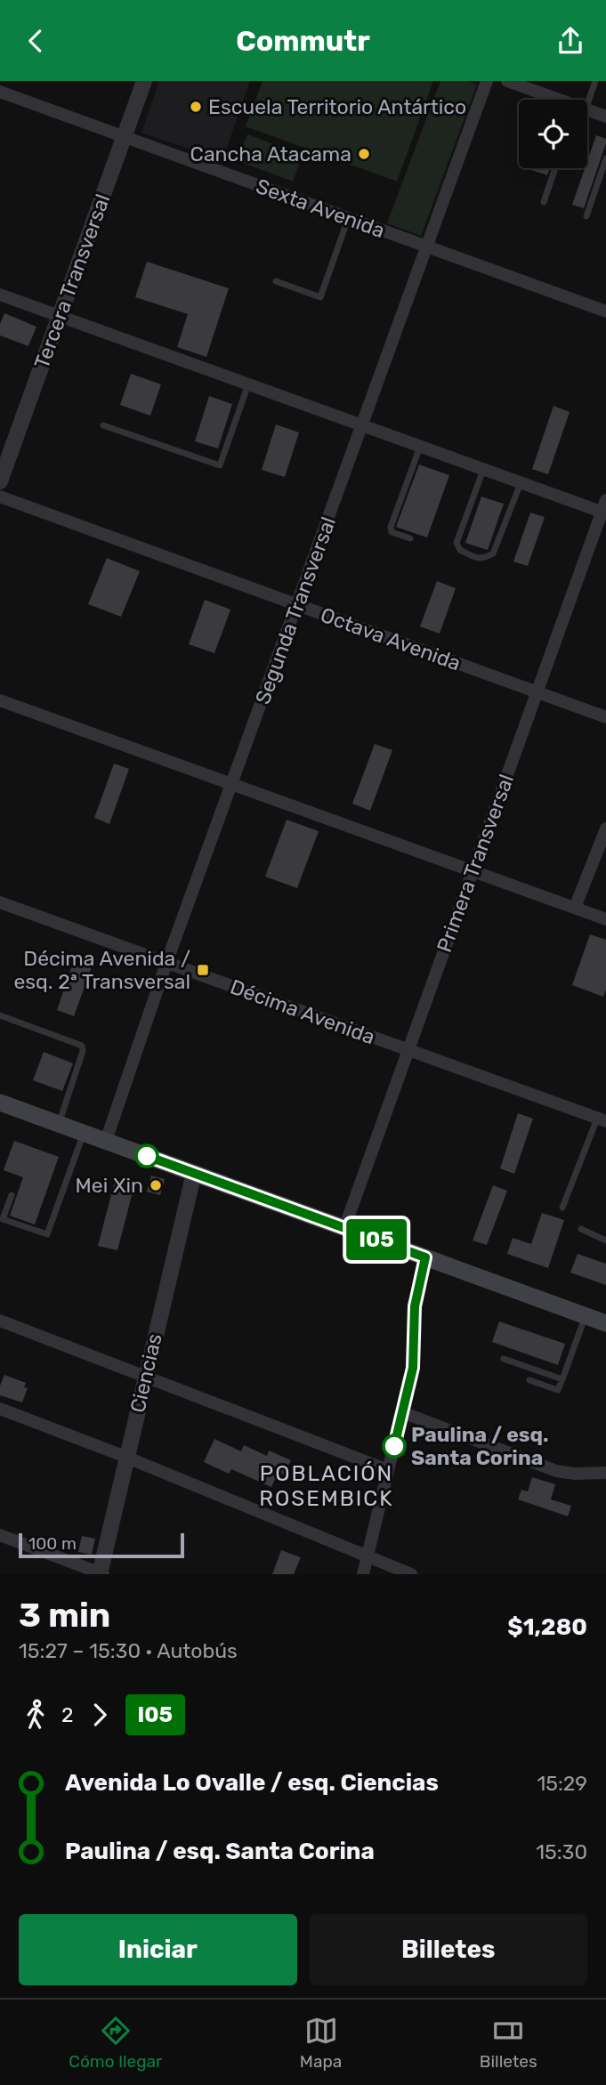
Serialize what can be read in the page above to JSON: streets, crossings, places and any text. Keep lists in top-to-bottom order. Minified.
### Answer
{"streets":{"street":["Sexta Avenida","Tercera Transversal","Segunda Transversal","Octava Avenida","Primera Transversal","Décima Avenida","Ciencias"]},"crossings":[["Sexta Avenida","Tercera Transversal"],["Sexta Avenida","Segunda Transversal"],["Segunda Transversal","Octava Avenida"],["Segunda Transversal","Décima Avenida"],["Octava Avenida","Primera Transversal"],["Primera Transversal","Décima Avenida"]],"districts":["POBLACIÓN ROSEMBICK"],"places":{"other":["Escuela Territorio Antártico","Cancha Atacama","Mei Xin","Paulina / esq. Santa Corina"],"transit":["Décima Avenida / esq. 2ª Transversal"]},"lines":["bus line I05"],"scale_bar":"100 m","page":{"header":"Commutr","on_map":"I05","scale":"100 m","heading":["3 min","15:27 – 15:30 · Autobús","$1,280"],"legs":["2","I05"],"list":[{"name":"Avenida Lo Ovalle / esq. Ciencias","value":"15:29"},{"name":"Paulina / esq. Santa Corina","value":"15:30"}],"buttons":["Iniciar","Billetes"],"tabs":["Cómo llegar","Mapa","Billetes"]}}
